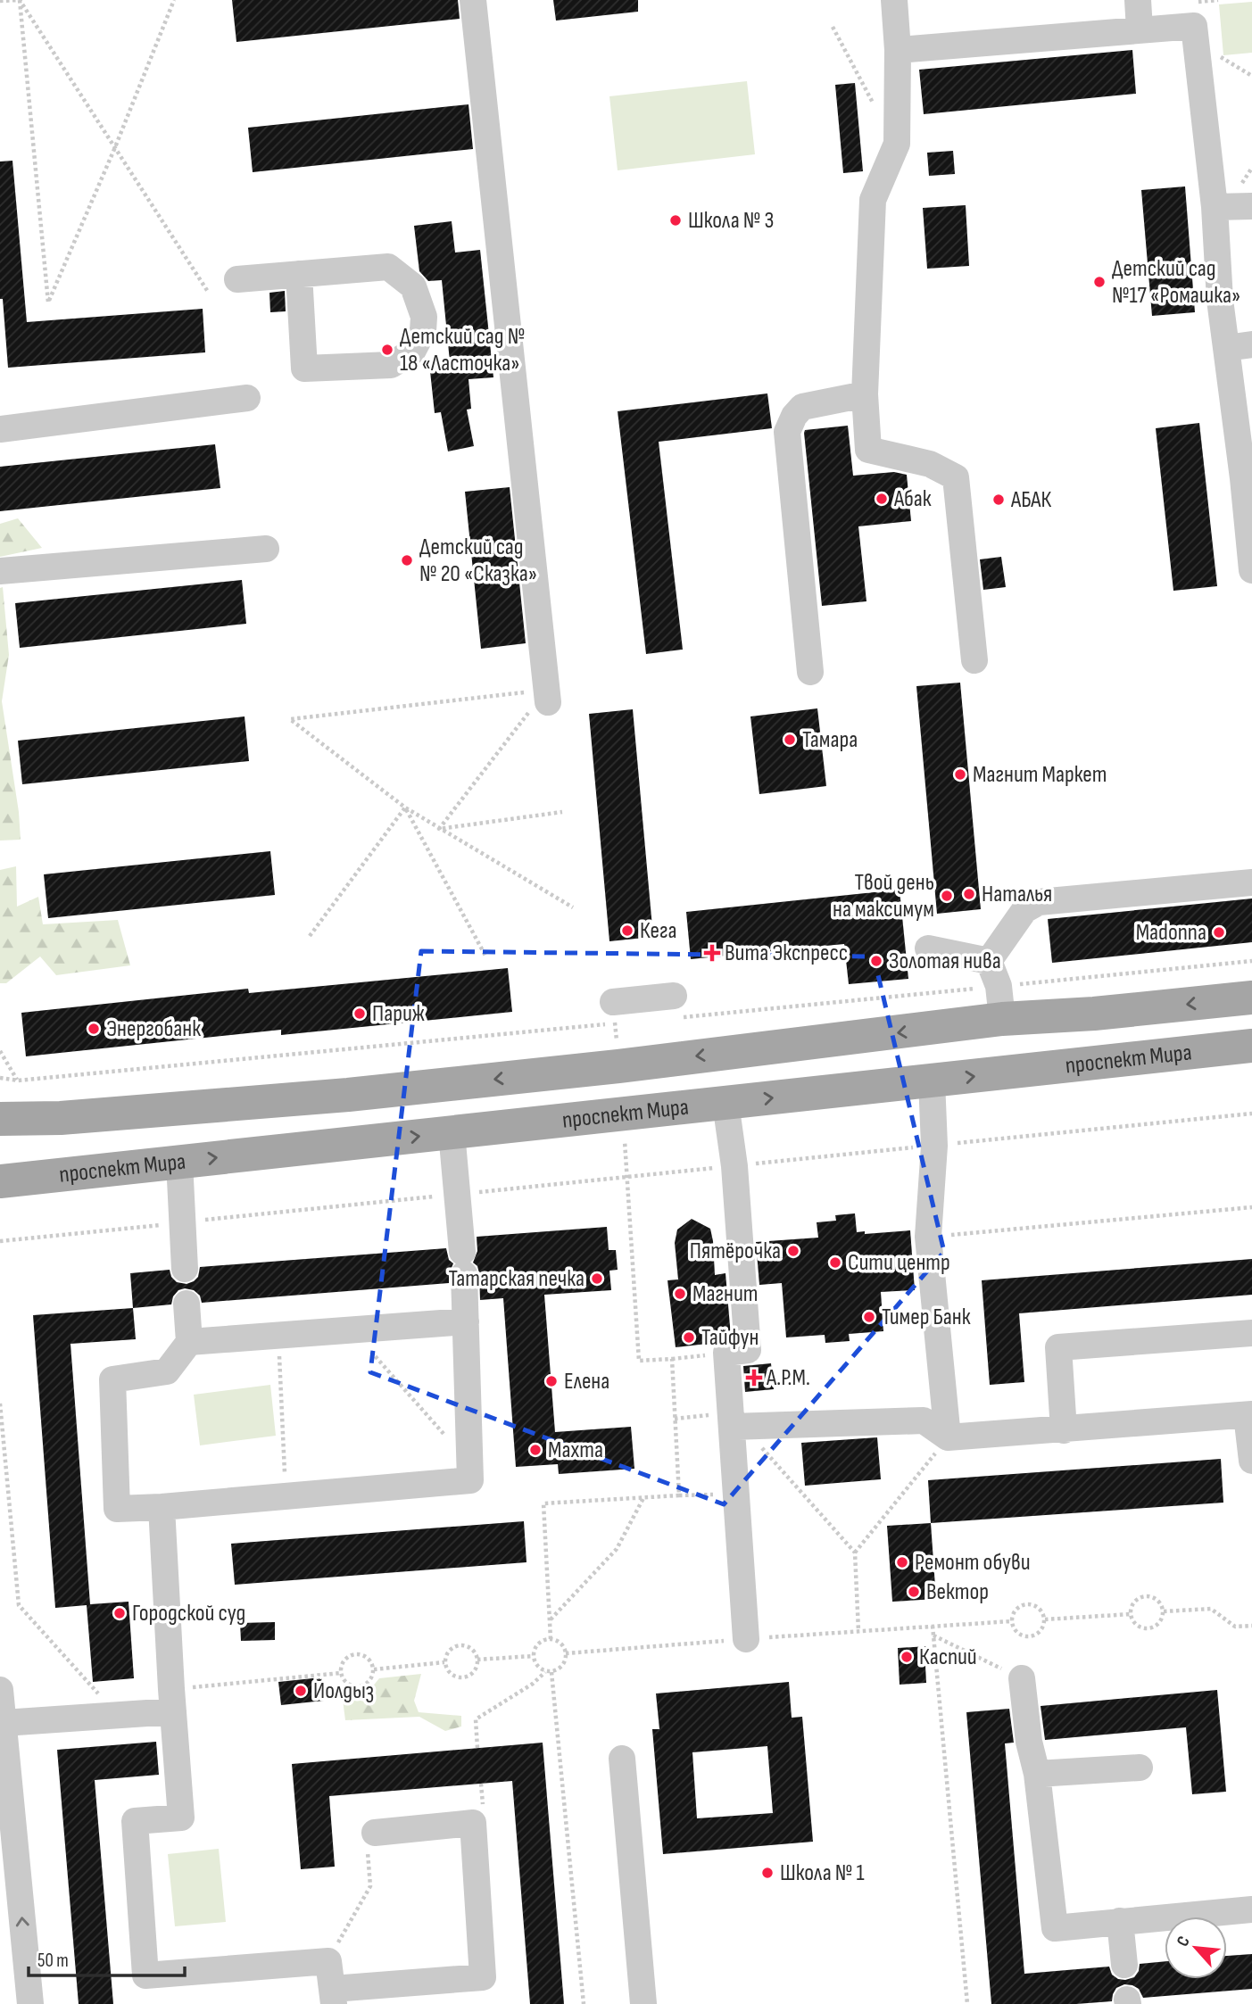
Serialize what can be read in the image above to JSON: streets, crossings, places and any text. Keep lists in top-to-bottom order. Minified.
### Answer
{"streets":{"main road":["проспект Мира"]},"places":{"other":["Школа № 3","Детский сад №17 «Ромашка»","Детский сад № 18 «Ласточка»","Абак","АБАК","Детский сад № 20 «Сказка»","Тамара","Магнит Маркет","Наталья","Твой день на максимум","Кега","Madonna","Золотая нива","Париж","Энергобанк","Пятёрочка","Сити центр","Татарская печка","Магнит","Тимер Банк","Тайфун","Елена","Махта","Ремонт обуви","Вектор","Городской суд","Каспий","Йолдыз","Школа № 1"],"health":["Вита Экспресс","А.Р.М."]},"scale_bar":"50 m","north":"top left"}
